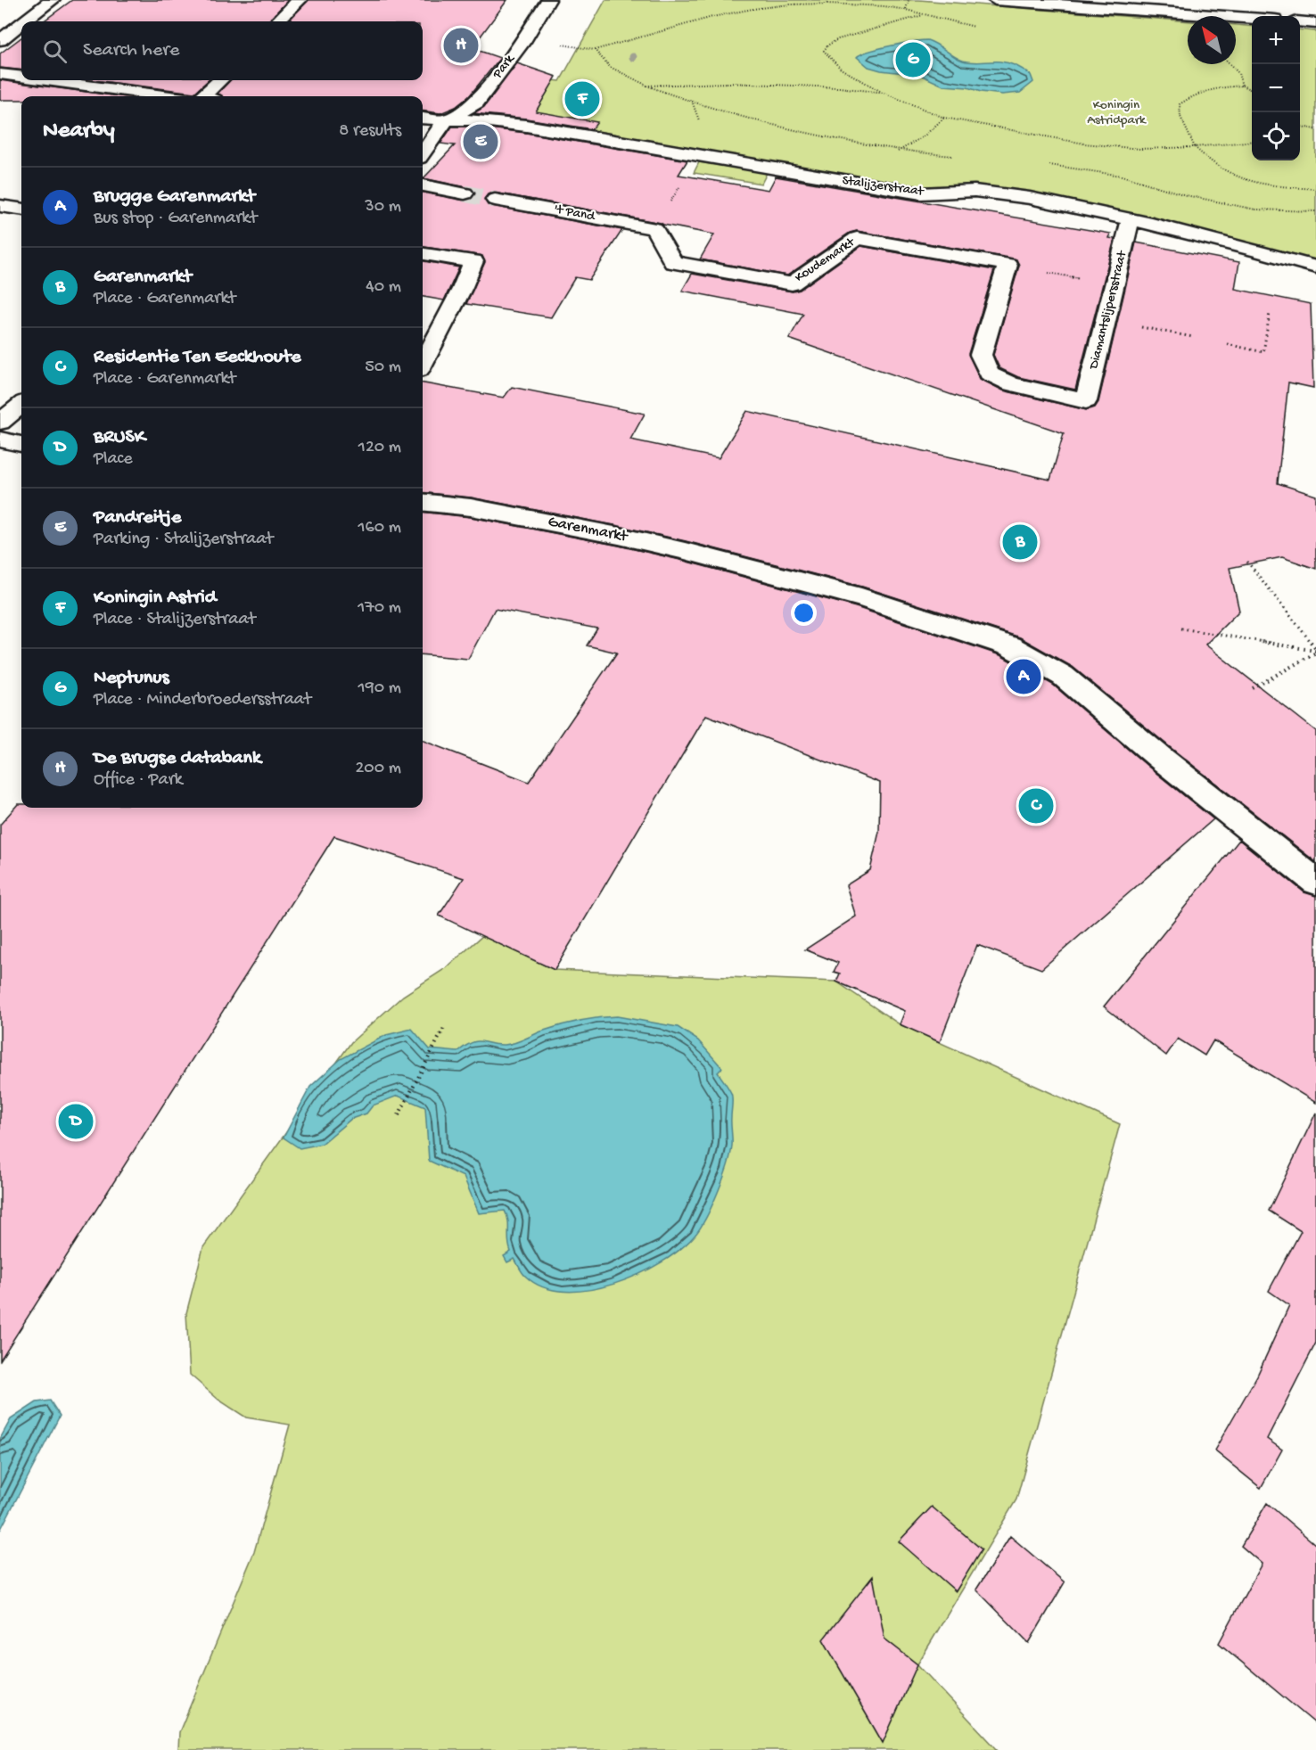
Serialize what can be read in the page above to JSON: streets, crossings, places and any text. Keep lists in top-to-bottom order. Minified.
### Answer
{"streets":{"street":["Park","Stalijzerstraat","'t Pand","Koudemarkt","Diamantslijpersstraat","Garenmarkt"]},"crossings":[["Park","Stalijzerstraat"],["Stalijzerstraat","Diamantslijpersstraat"],["'t Pand","Koudemarkt"],["Koudemarkt","Diamantslijpersstraat"]],"parks":["Koningin Astridpark"],"north":"top left","page":{"map_buttons":["+","−"],"search":"Search here","pins":["H","G","F","E","B","A","C","D"],"heading":["Nearby","8 results"],"list":[{"mark":"A","name":"Brugge Garenmarkt","note":"Bus stop · Garenmarkt","value":"30 m"},{"mark":"B","name":"Garenmarkt","note":"Place · Garenmarkt","value":"40 m"},{"mark":"C","name":"Residentie Ten Eeckhoute","note":"Place · Garenmarkt","value":"50 m"},{"mark":"D","name":"BRUSK","note":"Place","value":"120 m"},{"mark":"E","name":"Pandreitje","note":"Parking · Stalijzerstraat","value":"160 m"},{"mark":"F","name":"Koningin Astrid","note":"Place · Stalijzerstraat","value":"170 m"},{"mark":"G","name":"Neptunus","note":"Place · Minderbroedersstraat","value":"190 m"},{"mark":"H","name":"De Brugse databank","note":"Office · Park","value":"200 m"}]}}
